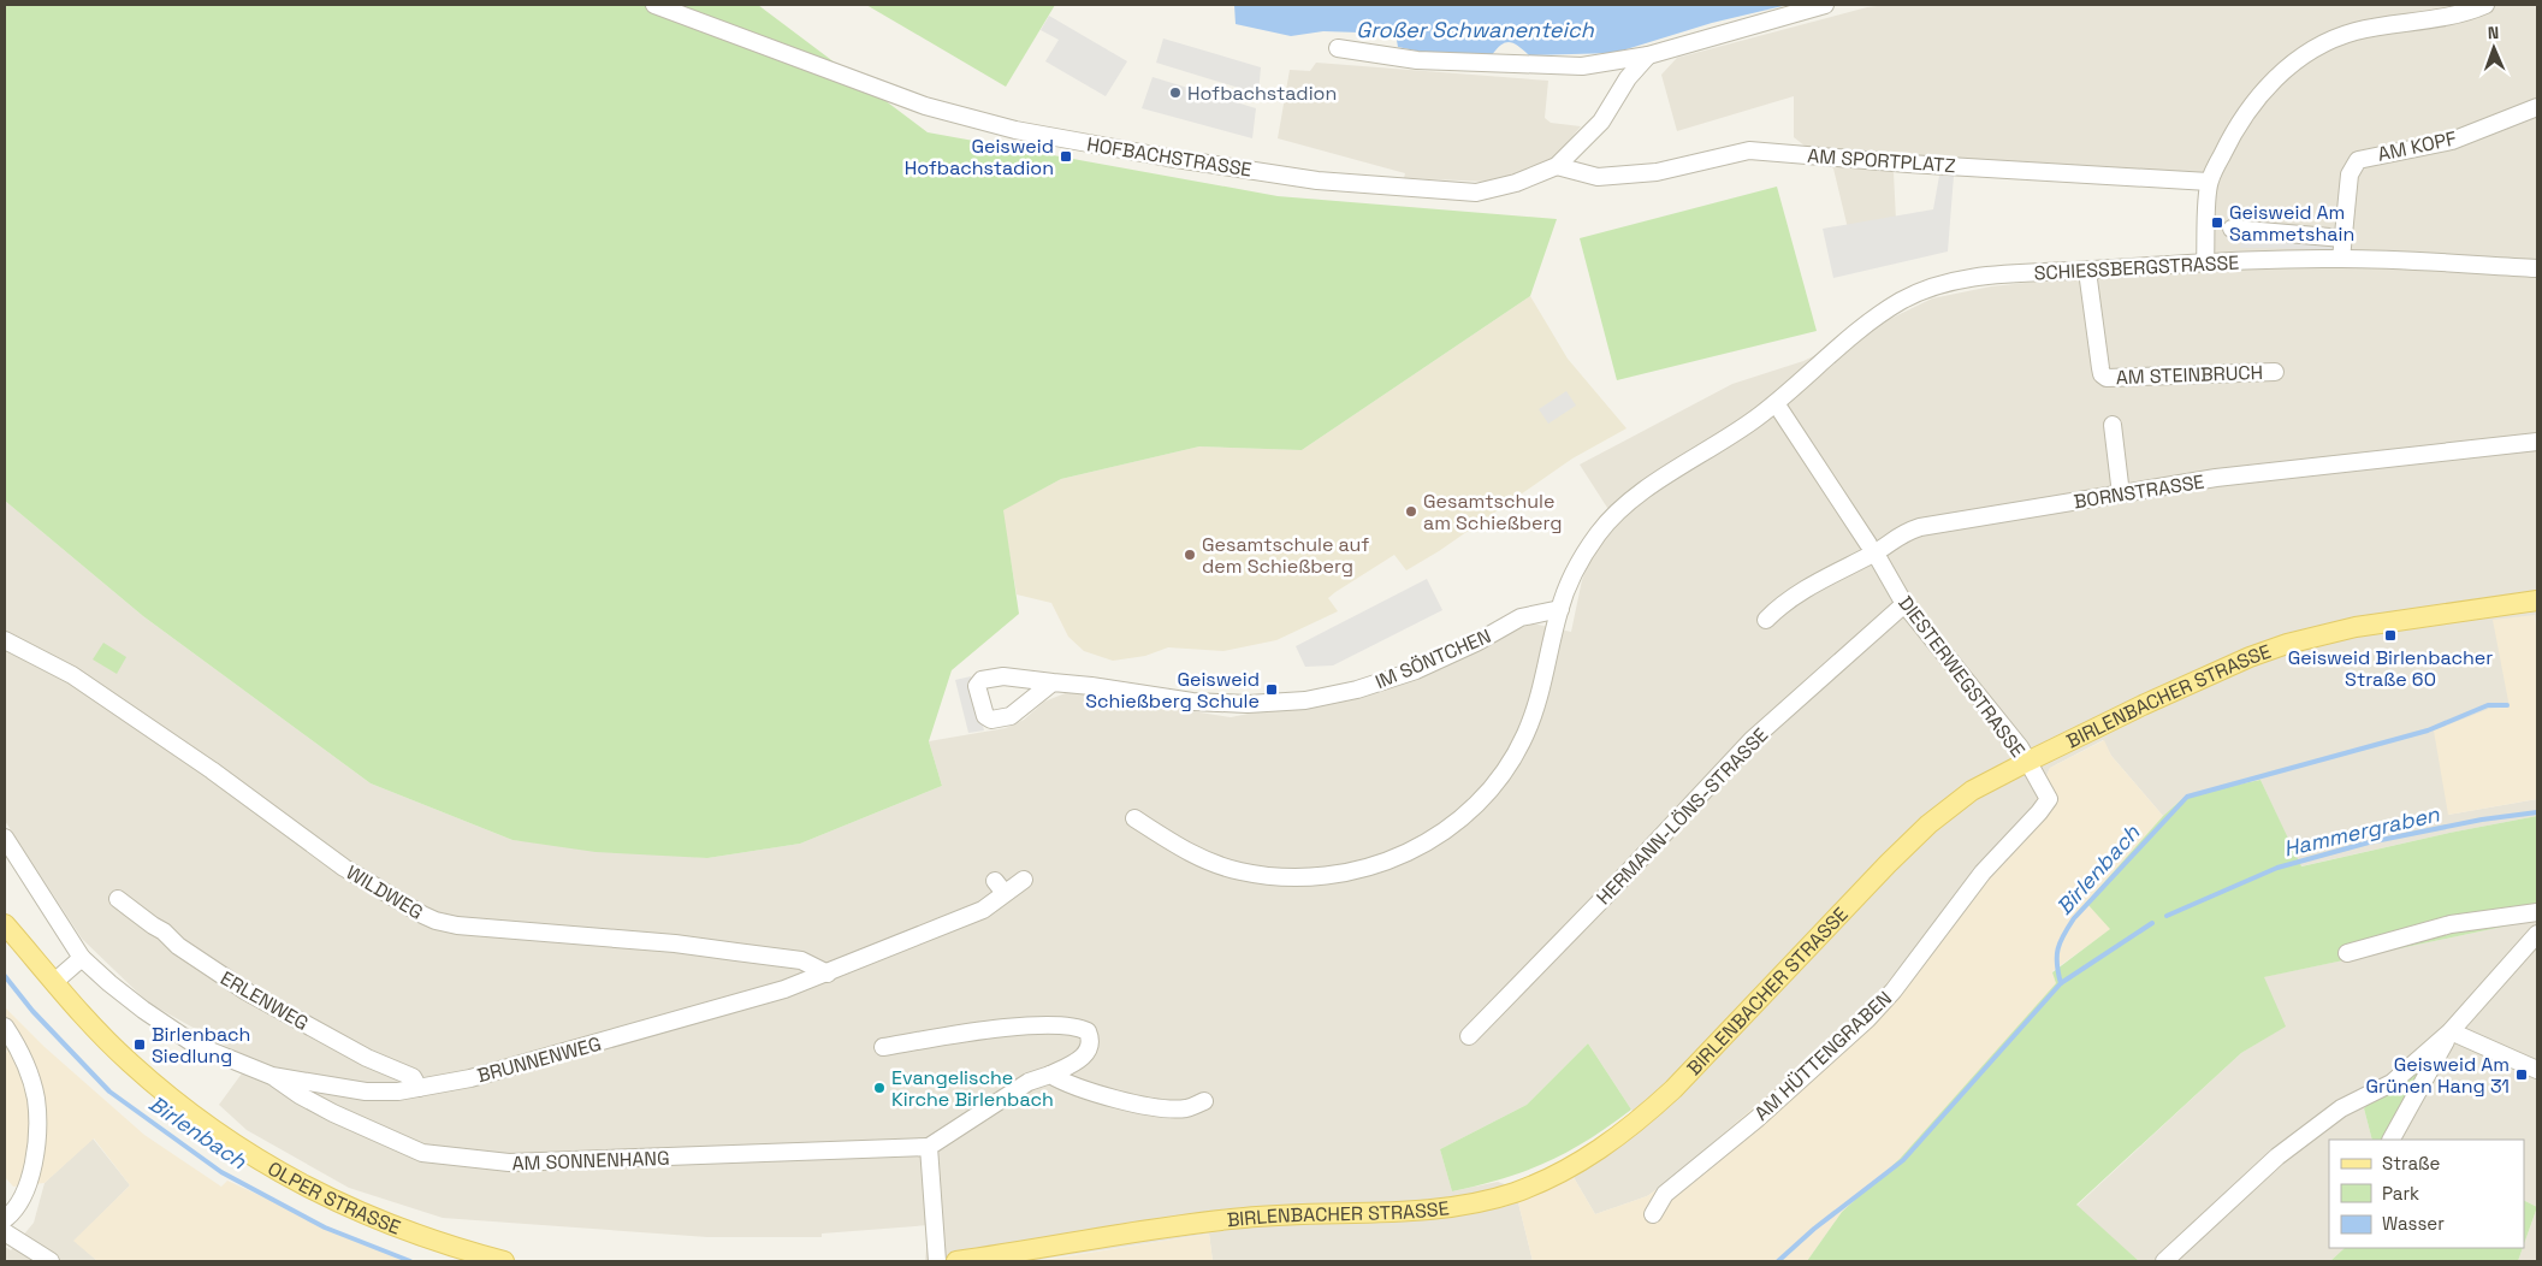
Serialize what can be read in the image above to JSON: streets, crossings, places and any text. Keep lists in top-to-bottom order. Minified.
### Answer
{"streets":{"main road":["BIRLENBACHER STRASSE","OLPER STRASSE"],"street":["AM KOPF","HOFBACHSTRASSE","AM SPORTPLATZ","SCHIESSBERGSTRASSE","AM STEINBRUCH","BORNSTRASSE","IM SÖNTCHEN","DIESTERWEGSTRASSE","HERMANN-LÖNS-STRASSE","WILDWEG","ERLENWEG","AM HÜTTENGRABEN","BRUNNENWEG","AM SONNENHANG"]},"crossings":[["AM KOPF","SCHIESSBERGSTRASSE"],["HOFBACHSTRASSE","AM SPORTPLATZ"],["SCHIESSBERGSTRASSE","AM STEINBRUCH"],["SCHIESSBERGSTRASSE","IM SÖNTCHEN"],["BORNSTRASSE","DIESTERWEGSTRASSE"],["DIESTERWEGSTRASSE","BIRLENBACHER STRASSE"],["DIESTERWEGSTRASSE","HERMANN-LÖNS-STRASSE"],["DIESTERWEGSTRASSE","AM HÜTTENGRABEN"],["WILDWEG","BRUNNENWEG"],["ERLENWEG","BRUNNENWEG"],["BRUNNENWEG","AM SONNENHANG"]],"water":["Großer Schwanenteich","Hammergraben","Birlenbach"],"places":{"other":["Hofbachstadion","Gesamtschule am Schießberg","Gesamtschule auf dem Schießberg","Evangelische Kirche Birlenbach"],"transit":["Geisweid Hofbachstadion","Geisweid Am Sammetshain","Geisweid Birlenbacher Straße 60","Geisweid Schießberg Schule","Birlenbach Siedlung","Geisweid Am Grünen Hang 31"]},"legend":["Straße","Park","Wasser"],"north":"top"}
